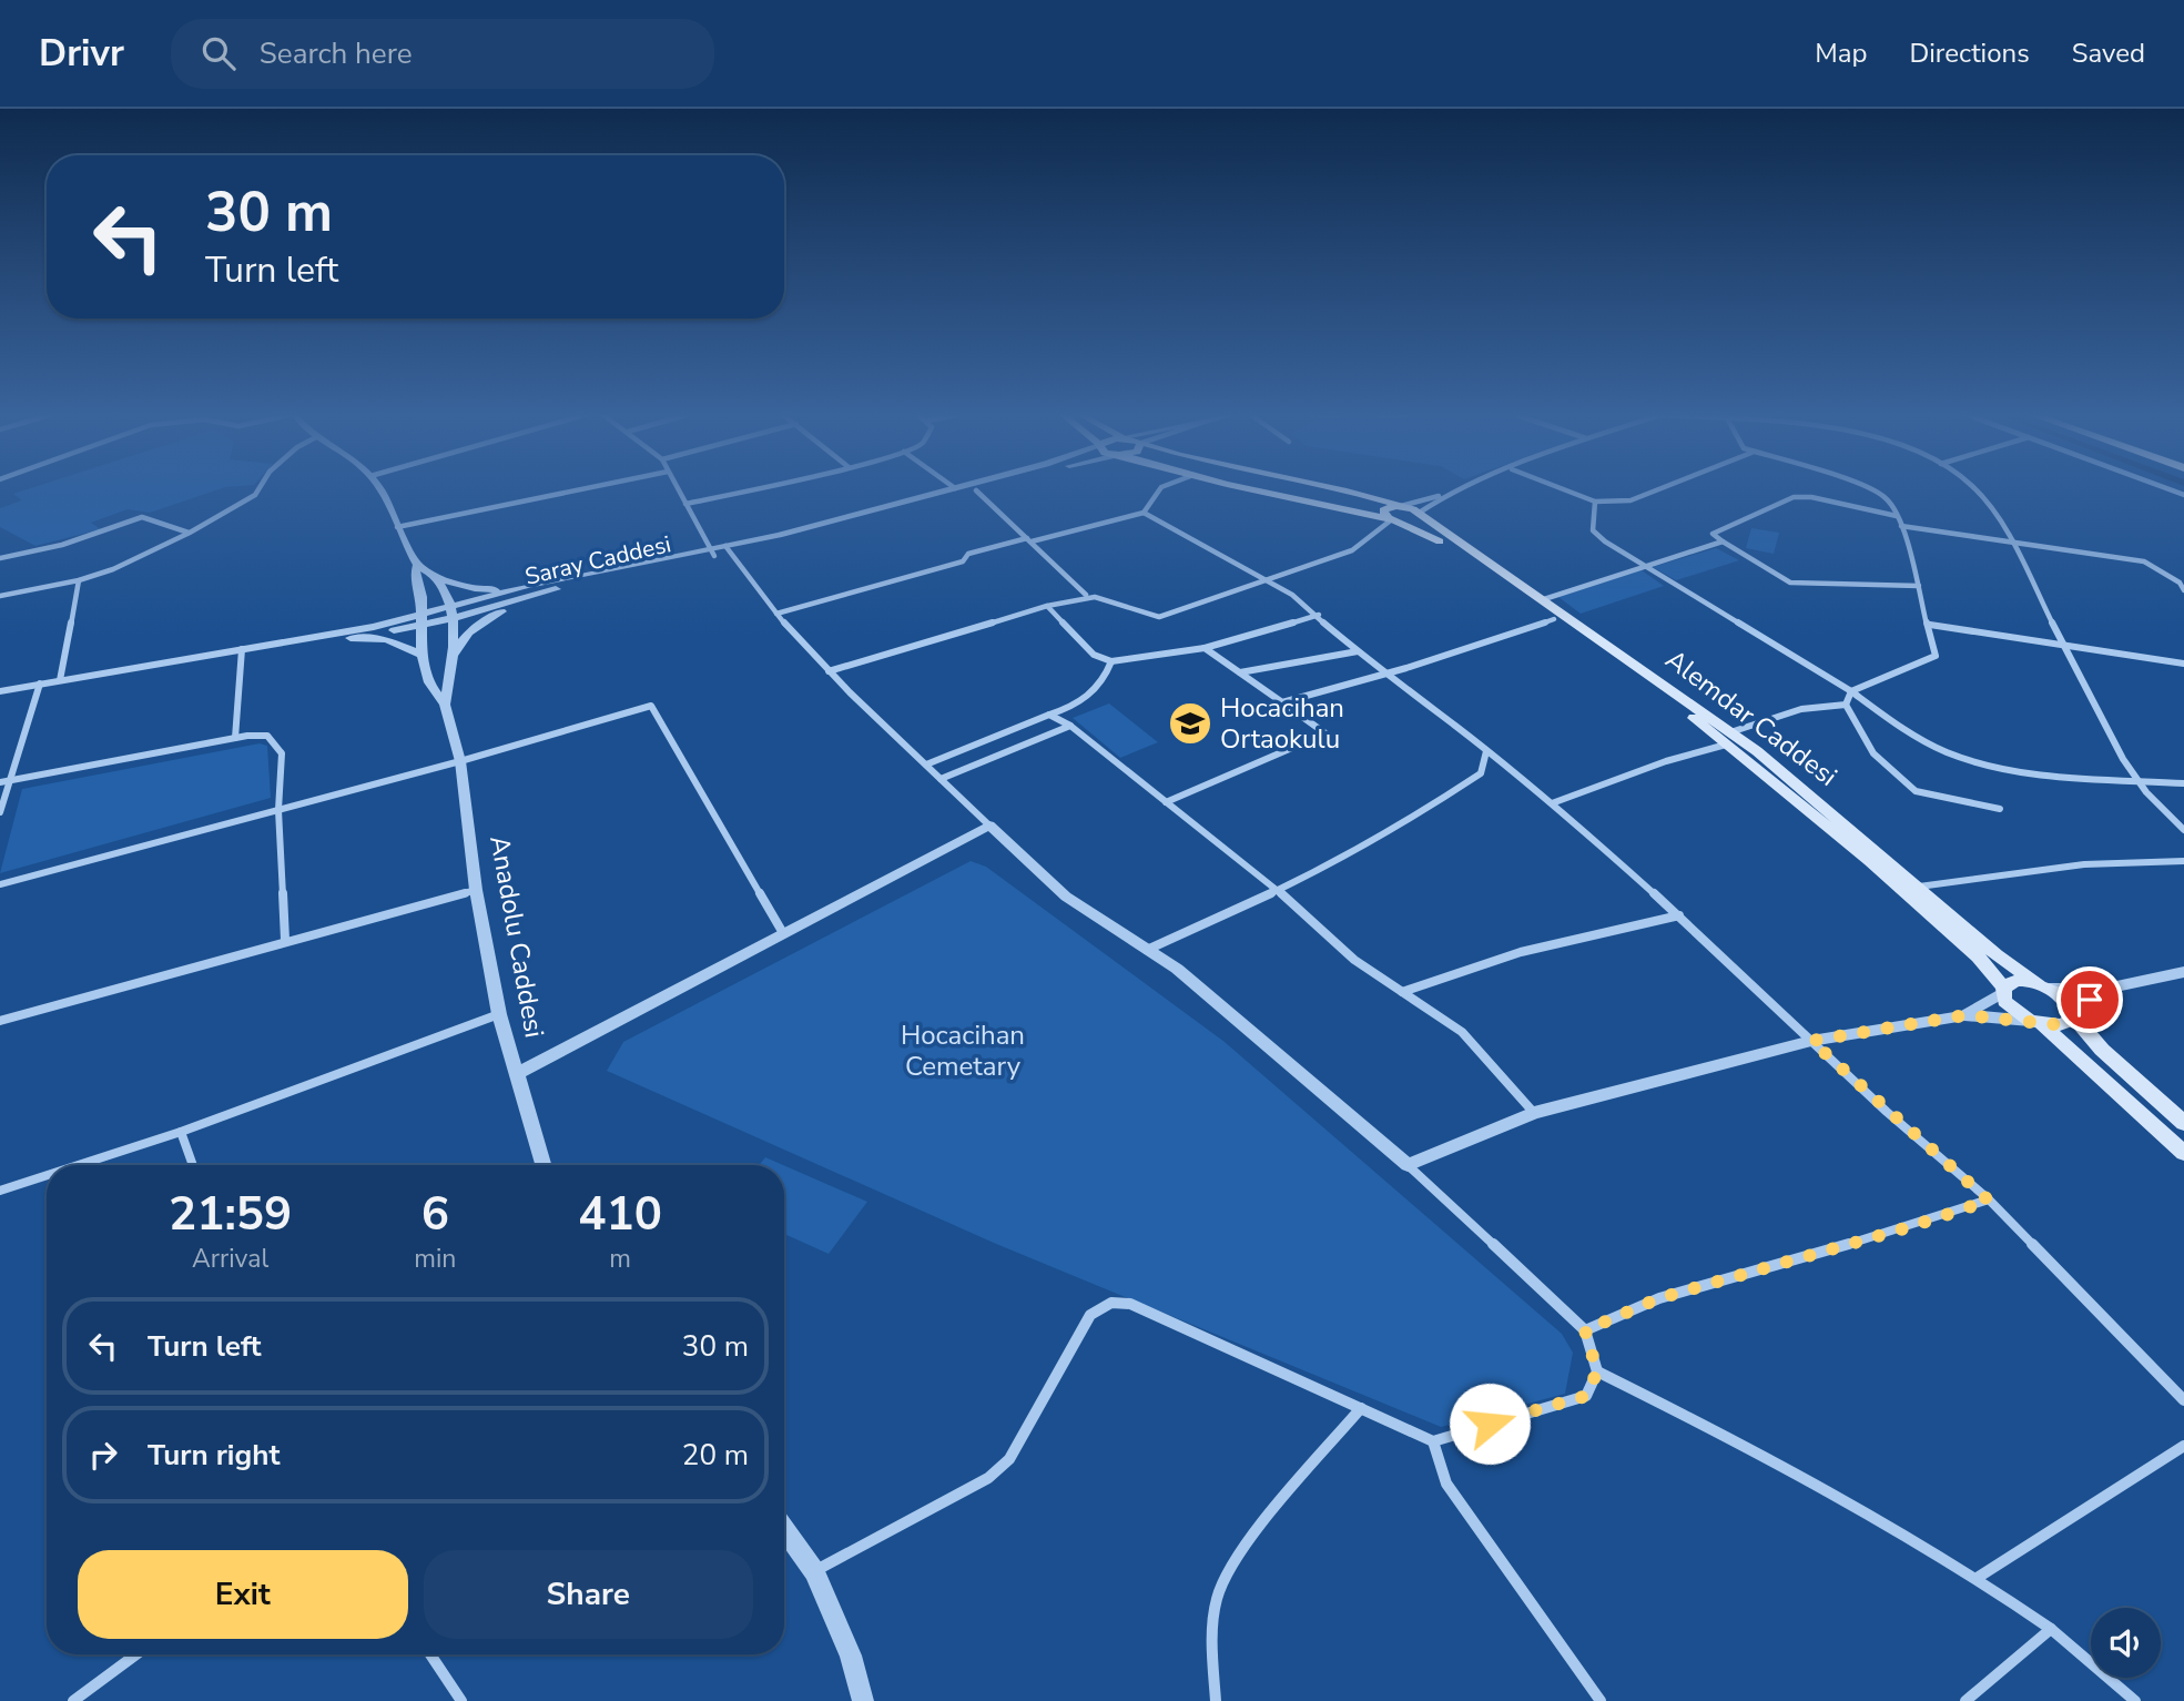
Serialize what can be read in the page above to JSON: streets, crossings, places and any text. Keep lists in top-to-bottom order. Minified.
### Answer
{"streets":{"main road":["Alemdar Caddesi"],"street":["Saray Caddesi","Anadolu Caddesi"]},"crossings":[["Saray Caddesi","Anadolu Caddesi"]],"parks":["Hocacihan Cemetary"],"places":{"school or university":["Hocacihan Ortaokulu"]},"page":{"header":"Drivr","search":"Search here","nav":["Map","Directions","Saved"],"turn":["30 m","Turn left"],"eta":["21:59","Arrival","6","min","410","m"],"list":[{"name":"Turn left","value":"30 m"},{"name":"Turn right","value":"20 m"}],"buttons":["Exit","Share"]}}
